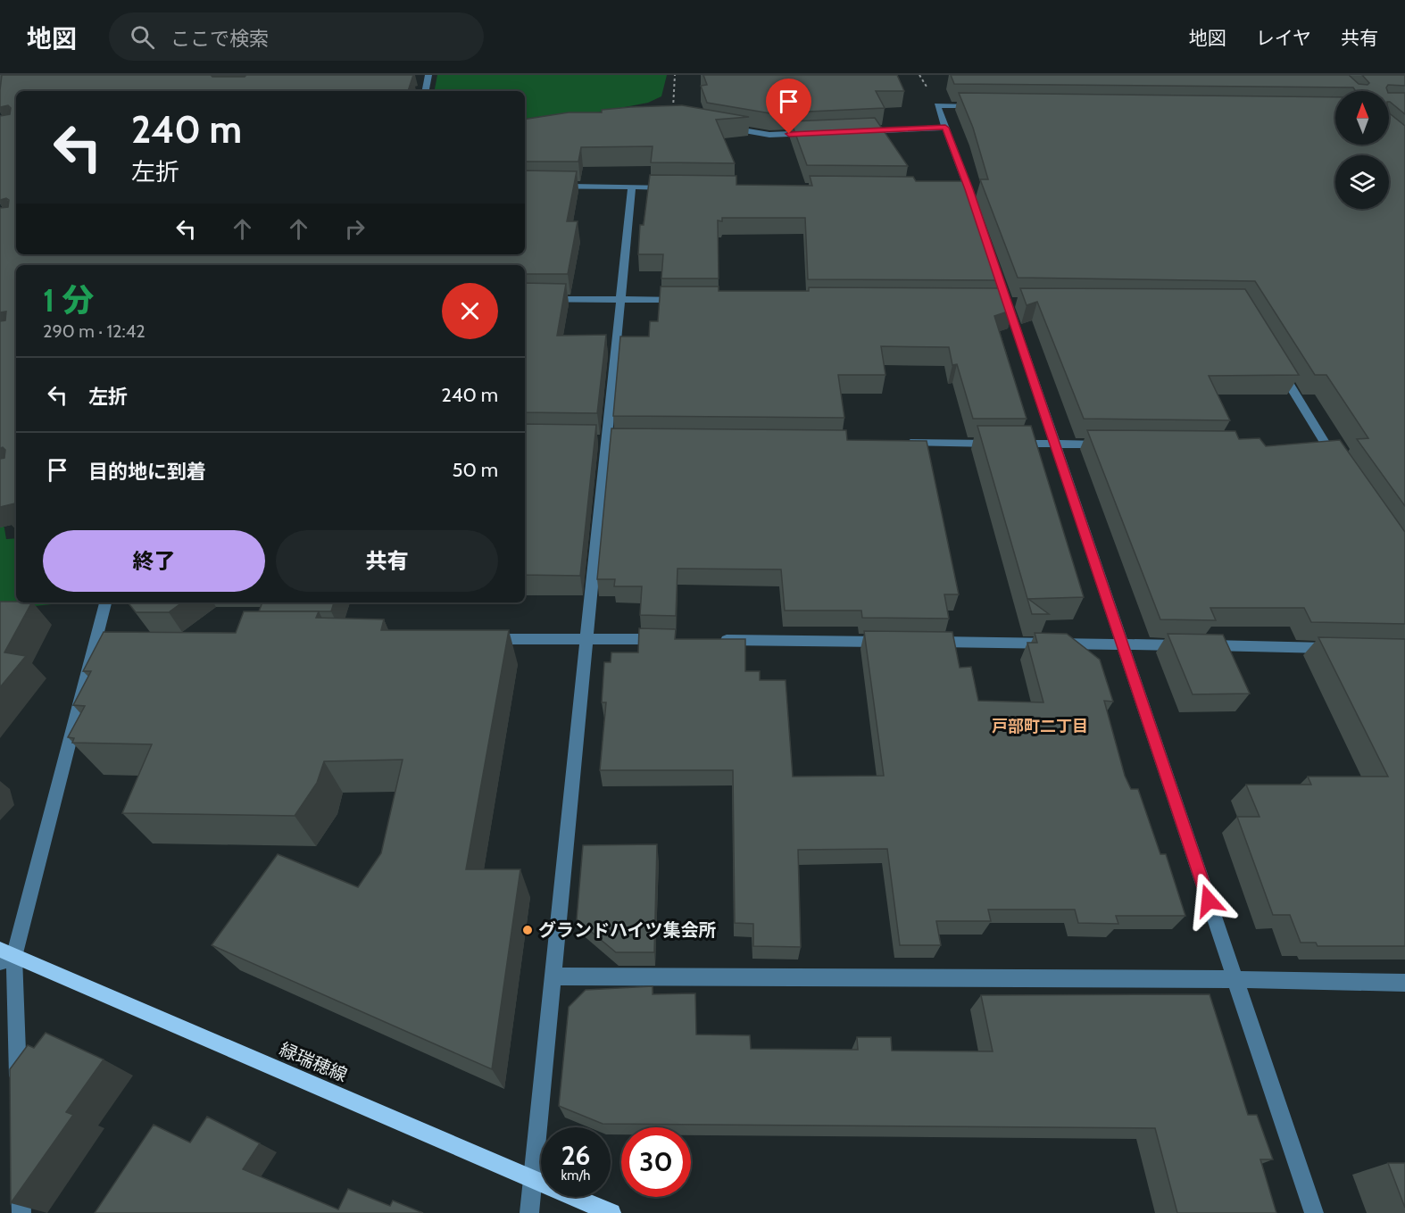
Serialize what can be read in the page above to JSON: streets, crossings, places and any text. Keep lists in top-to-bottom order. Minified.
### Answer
{"streets":{"main road":["緑瑞穂線"]},"districts":["戸部町二丁目"],"places":["グランドハイツ集会所"],"north":"top","page":{"header":"地図","search":"ここで検索","nav":["地図","レイヤ","共有"],"turn":["240 m","左折"],"heading":["1 分","290 m · 12:42"],"list":[{"name":"左折","value":"240 m"},{"name":"目的地に到着","value":"50 m"}],"buttons":["終了","共有"],"speed":"26 km/h","limit":"30"}}
